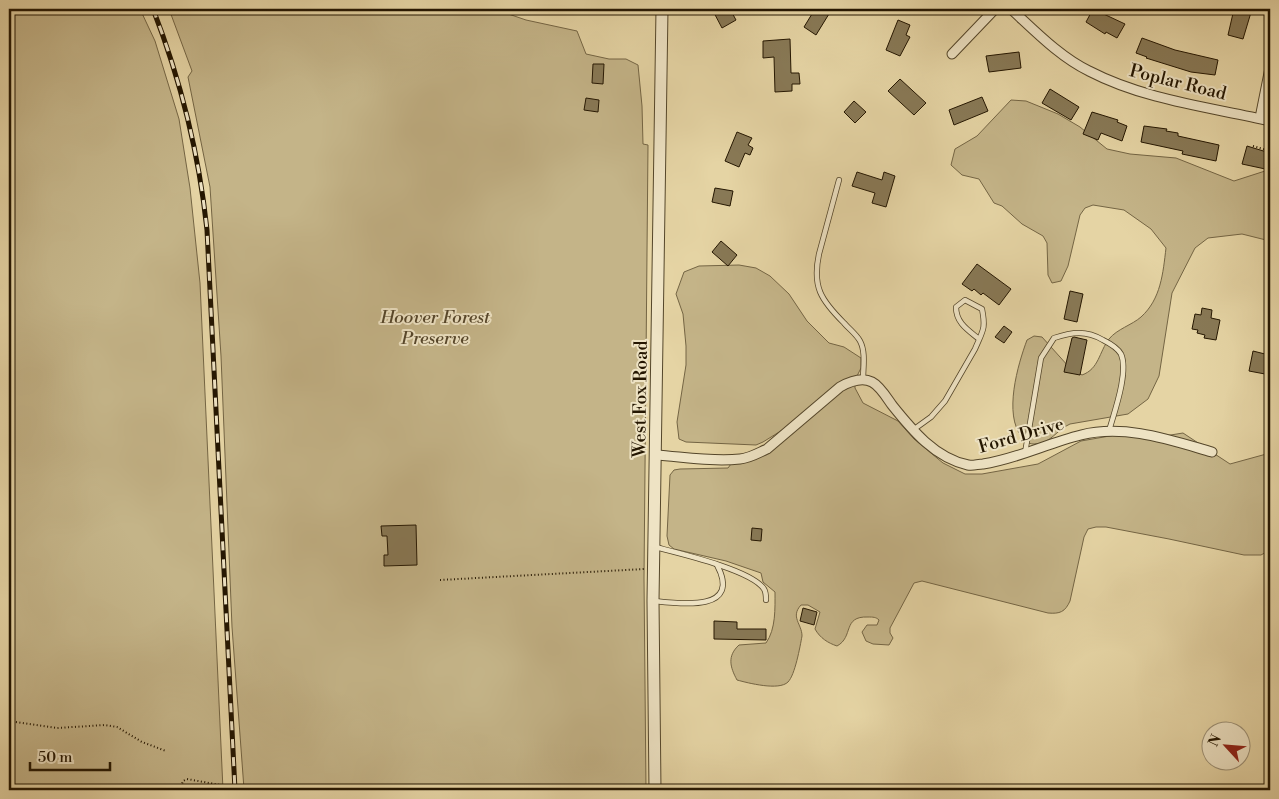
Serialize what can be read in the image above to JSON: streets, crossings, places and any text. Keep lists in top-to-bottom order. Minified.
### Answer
{"streets":{"street":["Poplar Road","West Fox Road","Ford Drive"]},"parks":["Hoover Forest Preserve"],"scale_bar":"50 m","north":"top left"}
